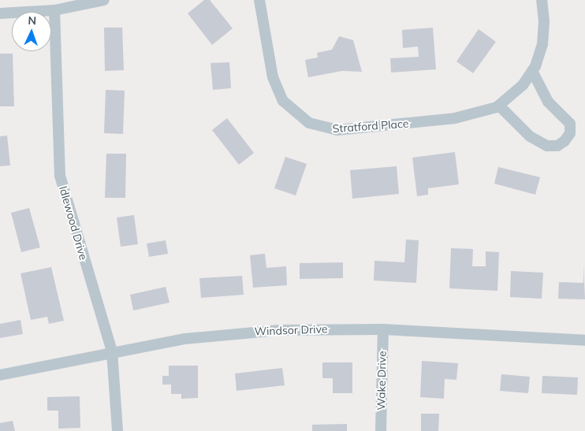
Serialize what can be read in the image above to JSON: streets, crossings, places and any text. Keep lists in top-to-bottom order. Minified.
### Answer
{"streets":{"street":["Stratford Place","Idlewood Drive","Windsor Drive","Wake Drive"]},"crossings":[["Idlewood Drive","Windsor Drive"],["Windsor Drive","Wake Drive"]],"north":"top"}
